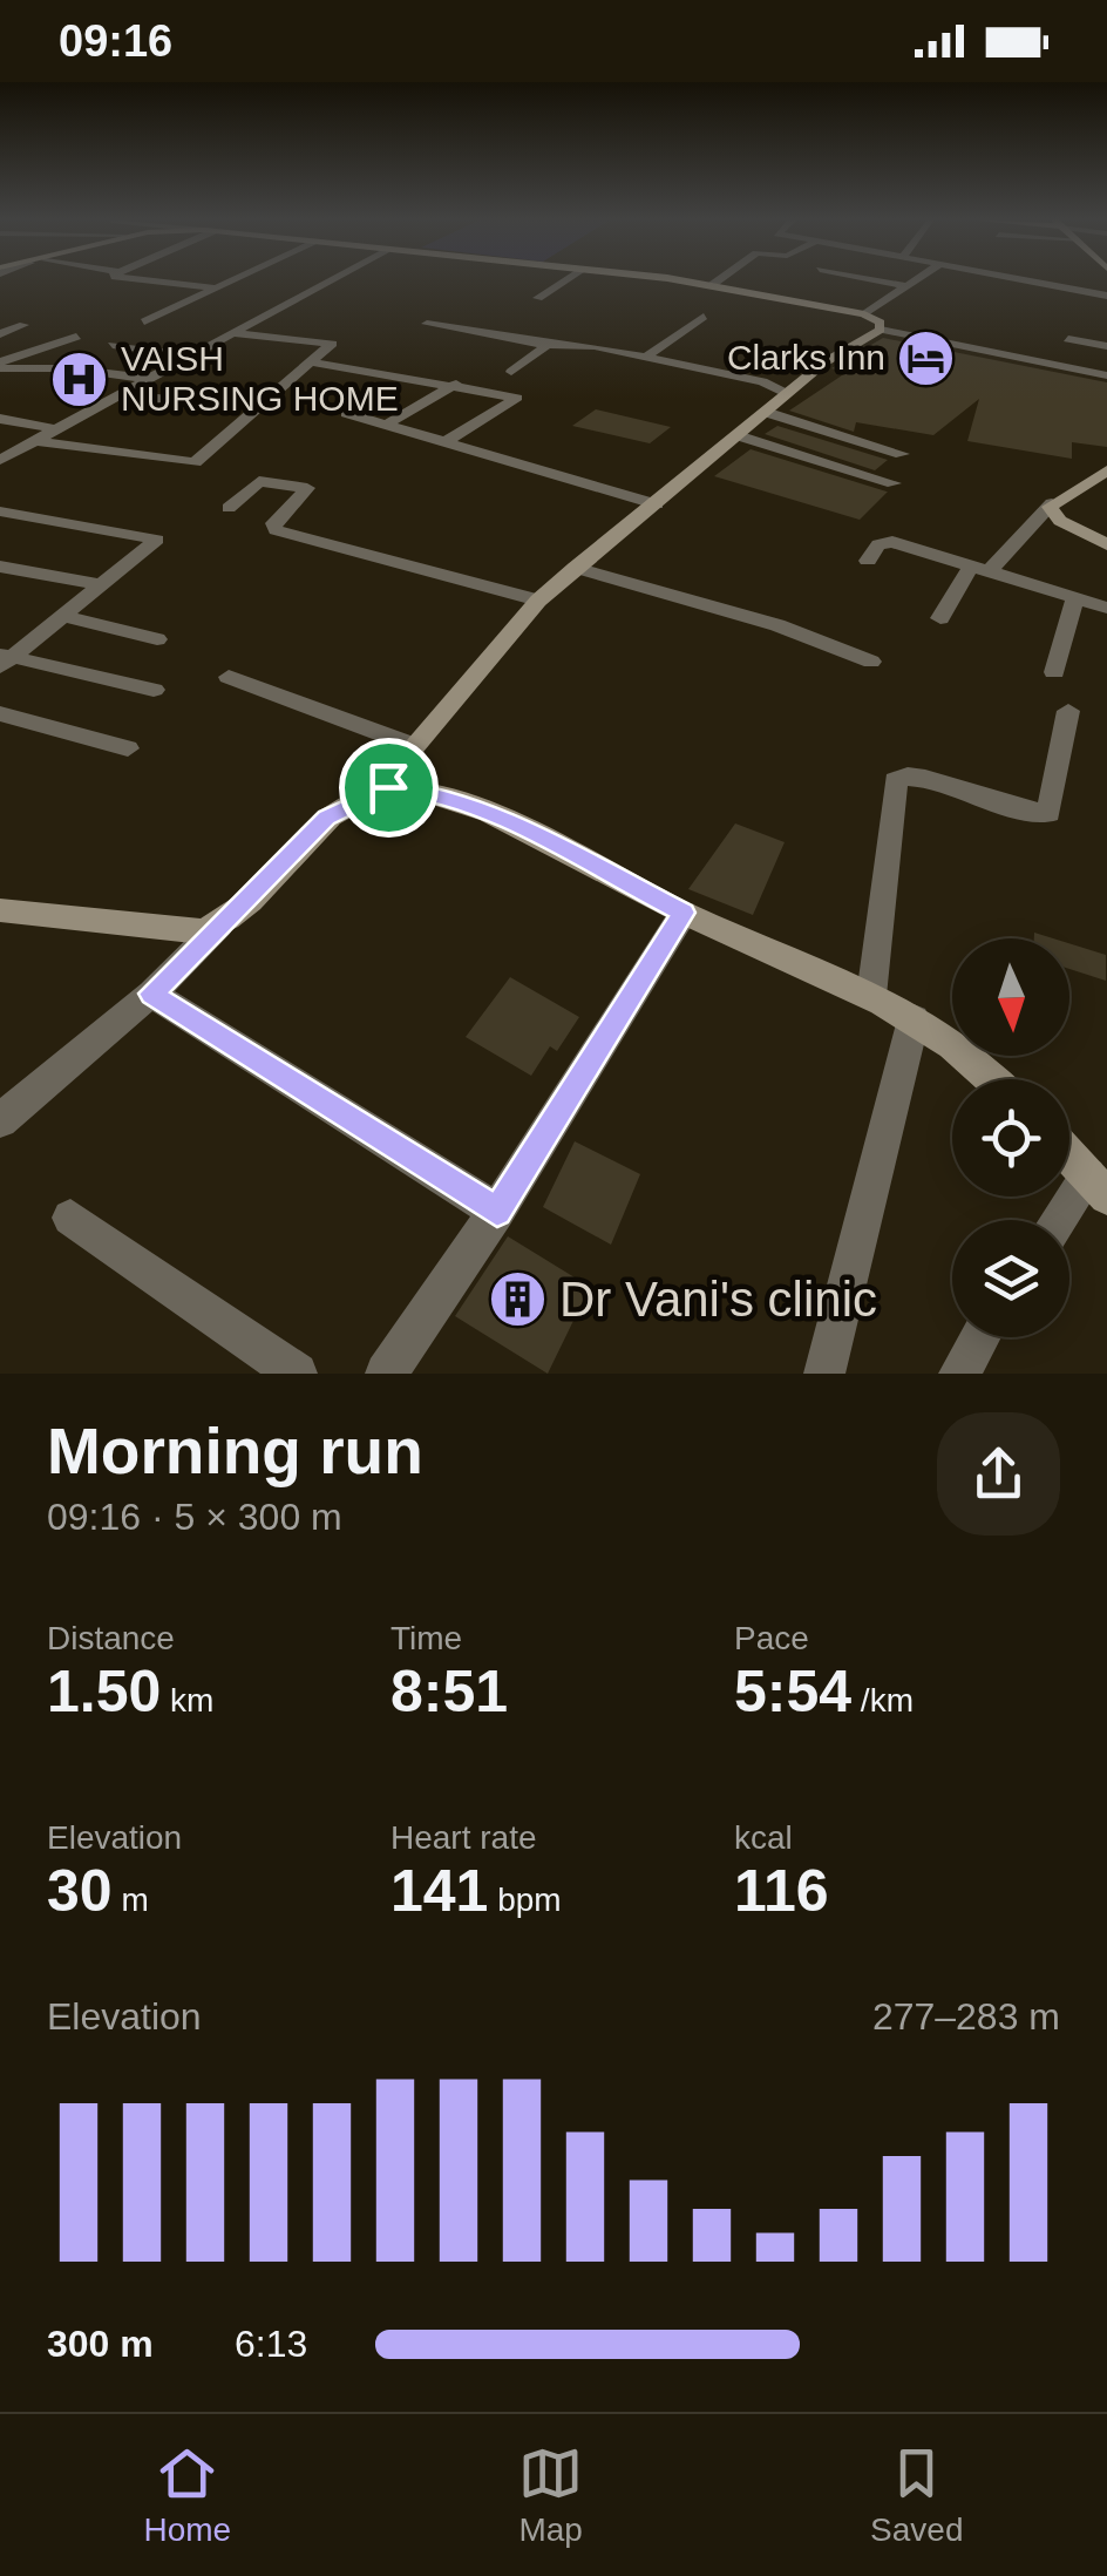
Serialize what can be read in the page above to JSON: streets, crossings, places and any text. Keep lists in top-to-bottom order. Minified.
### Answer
{"places":{"hotel":["Clarks Inn"],"hospital":["VAISH NURSING HOME"],"building":["Dr Vani's clinic"]},"north":"bottom","page":{"status":"09:16","heading":["Morning run","09:16 · 5 × 300 m"],"stats":[["Distance","1.50 km"],["Time","8:51"],["Pace","5:54 /km"],["Elevation","30 m"],["Heart rate","141 bpm"],["kcal","116"]],"chart":["Elevation","277–283 m"],"list":[{"name":"300 m","note":"6:13"}],"tabs":["Home","Map","Saved"]}}
